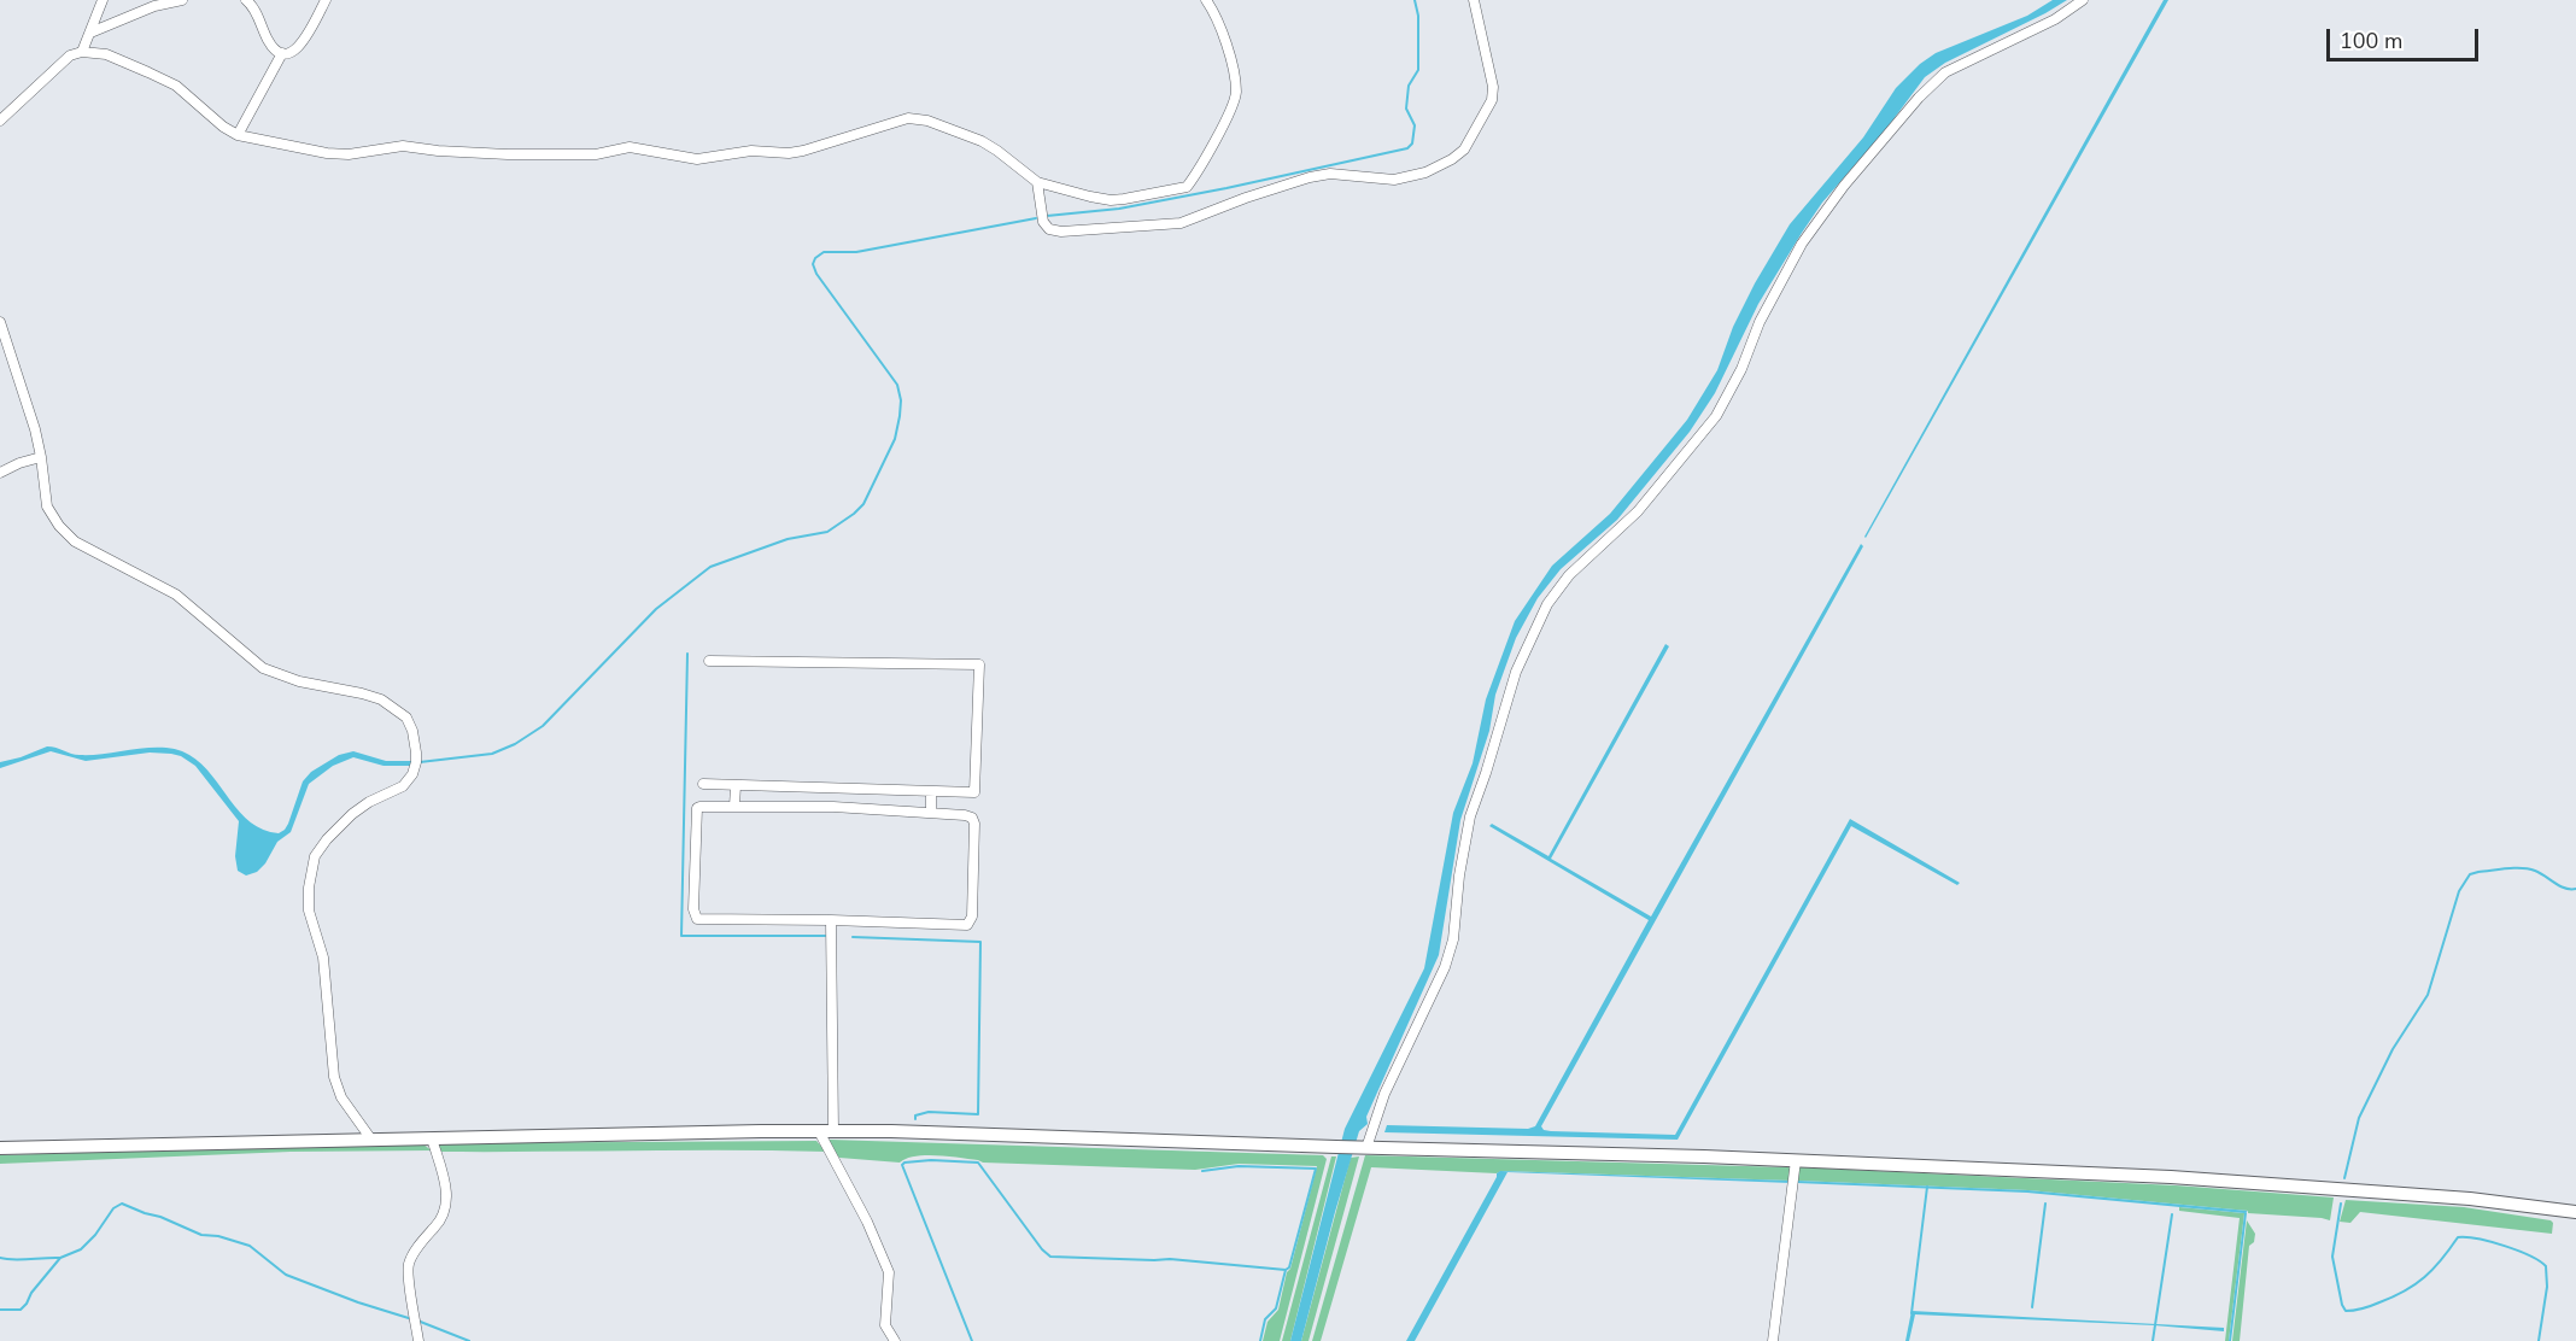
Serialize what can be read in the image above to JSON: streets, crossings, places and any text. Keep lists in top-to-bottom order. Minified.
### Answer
{"scale_bar":"100 m"}
